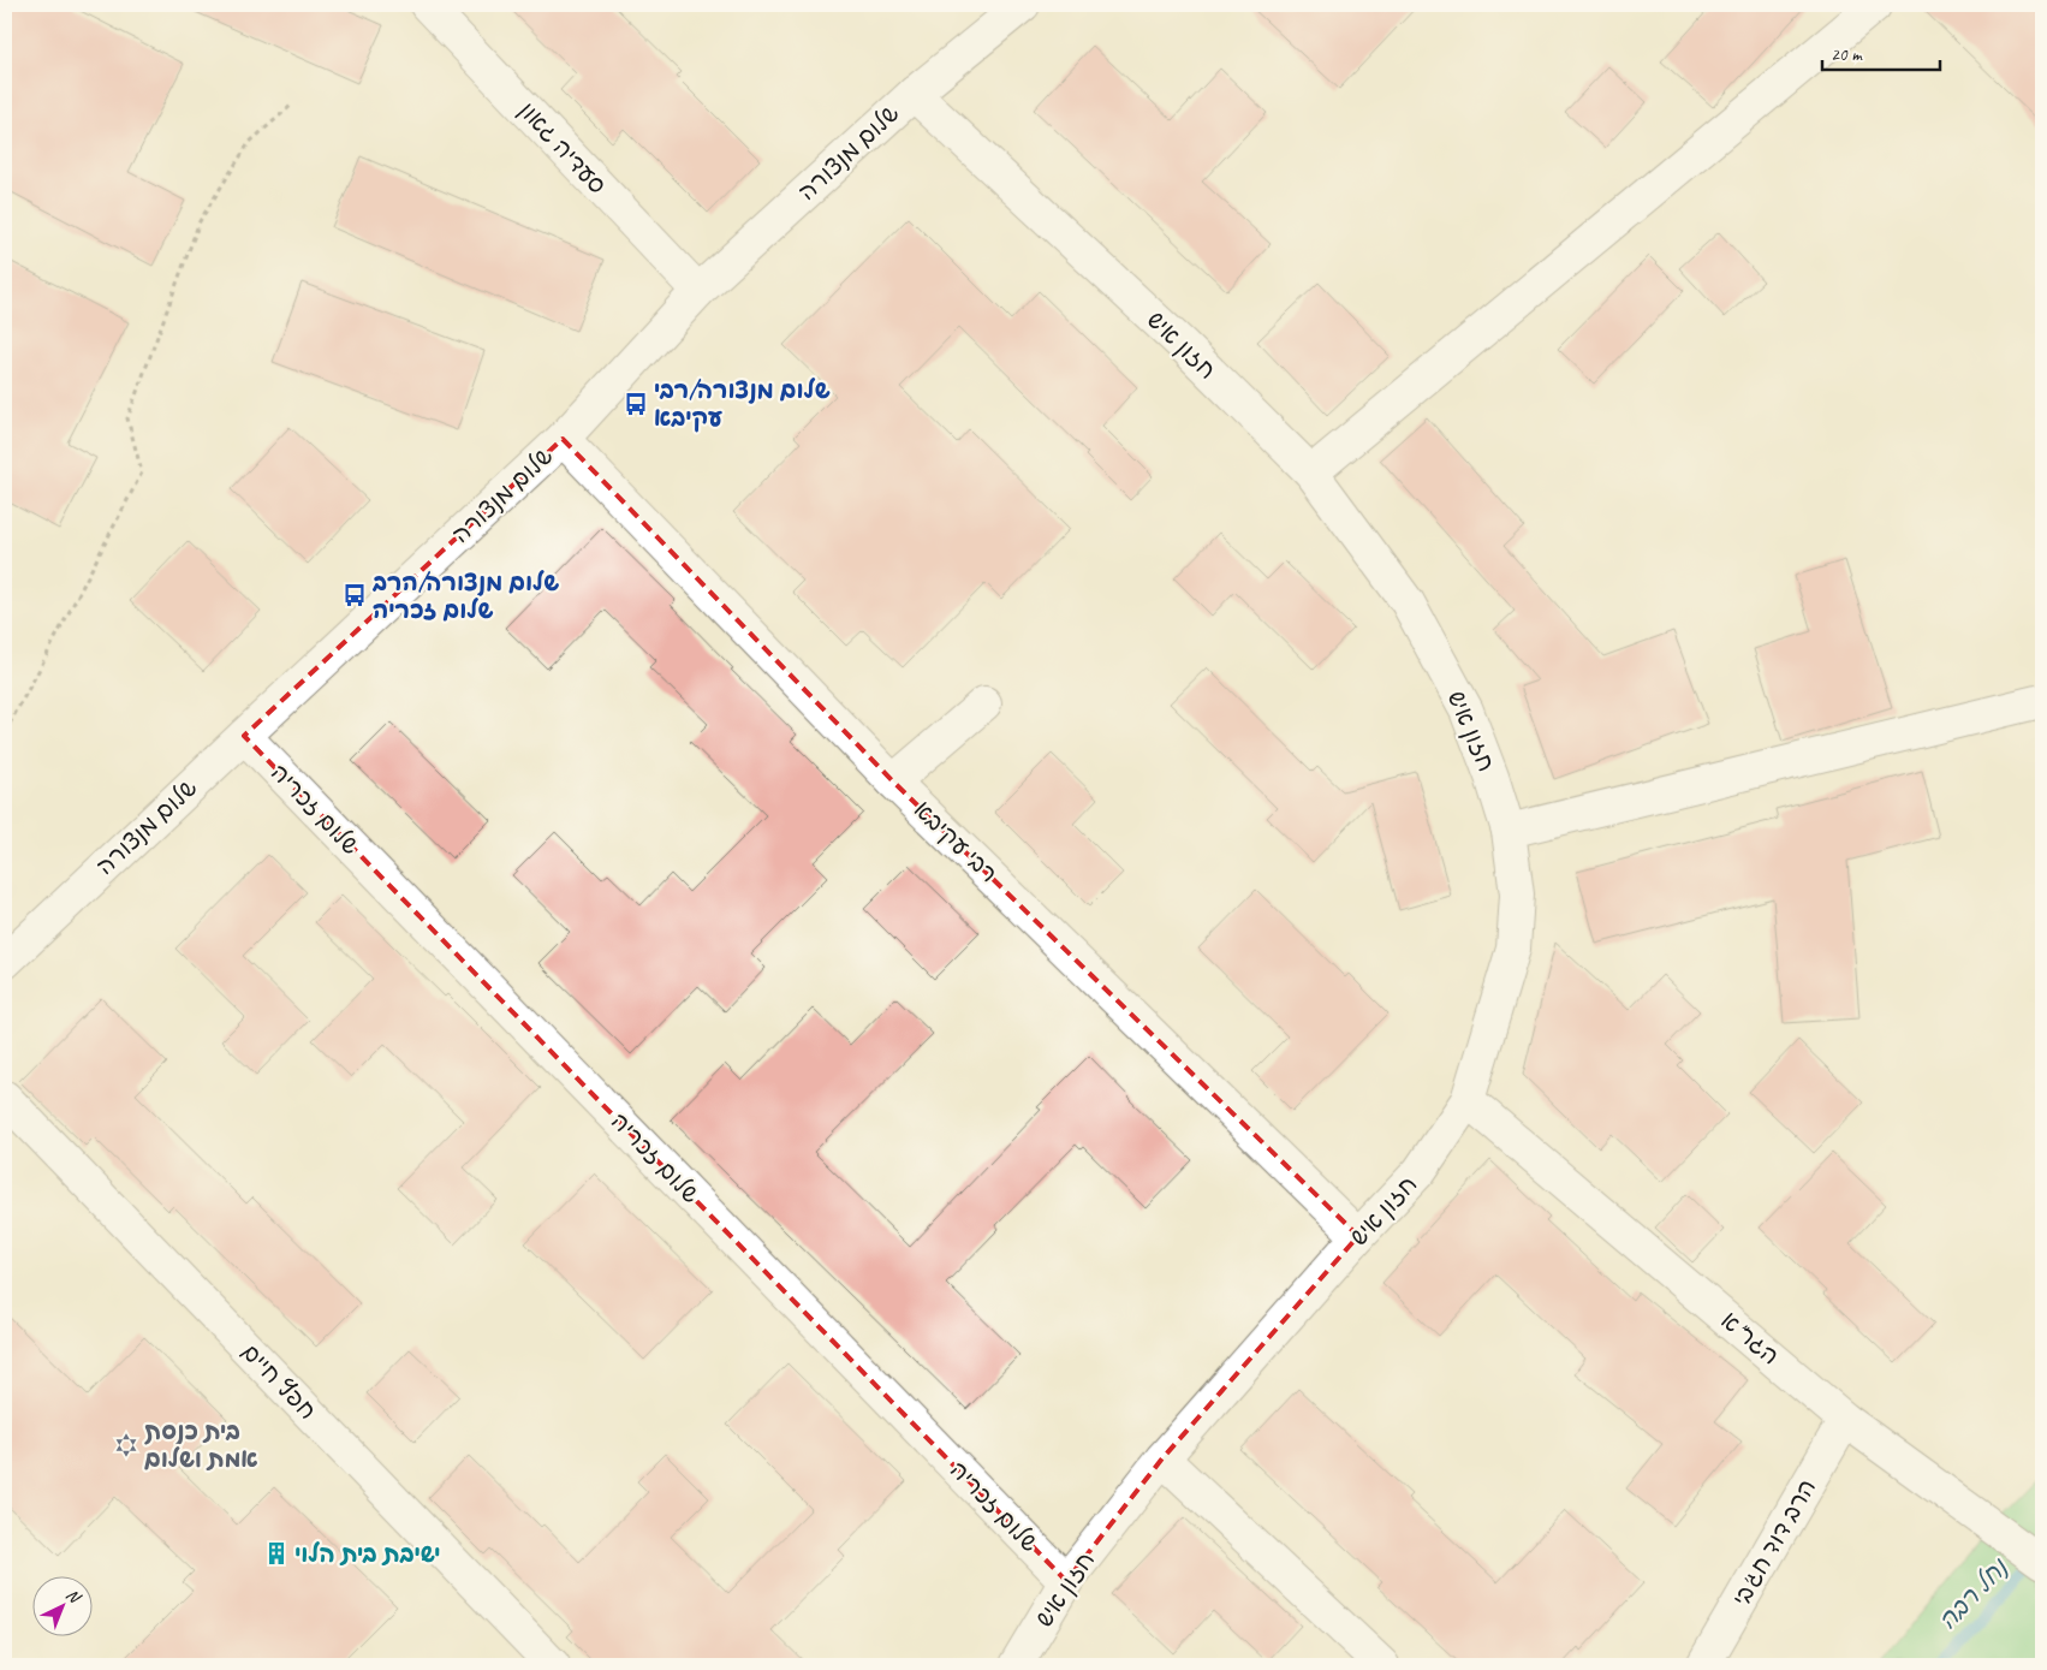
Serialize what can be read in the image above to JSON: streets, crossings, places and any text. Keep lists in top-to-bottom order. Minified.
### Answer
{"streets":{"street":["סעדיה גאון","שלום מנצורה","חזון איש","שלום זכריה","רבי עקיבא","הגר\"א","חפץ חיים","הרב דוד חג'בי"]},"crossings":[["סעדיה גאון","שלום מנצורה"],["שלום מנצורה","חזון איש"],["שלום מנצורה","שלום זכריה"],["שלום מנצורה","רבי עקיבא"],["חזון איש","שלום זכריה"],["חזון איש","רבי עקיבא"],["חזון איש","הגר\"א"],["הגר\"א","הרב דוד חג'בי"]],"water":["נחל רבה"],"places":{"bus stop":["שלום מנצורה/רבי עקיבא","שלום מנצורה/הרב שלום זכריה"],"synagogue":["בית כנסת אמת ושלום"],"building":["ישיבת בית הלוי"]},"scale_bar":"20 m","north":"top right"}
